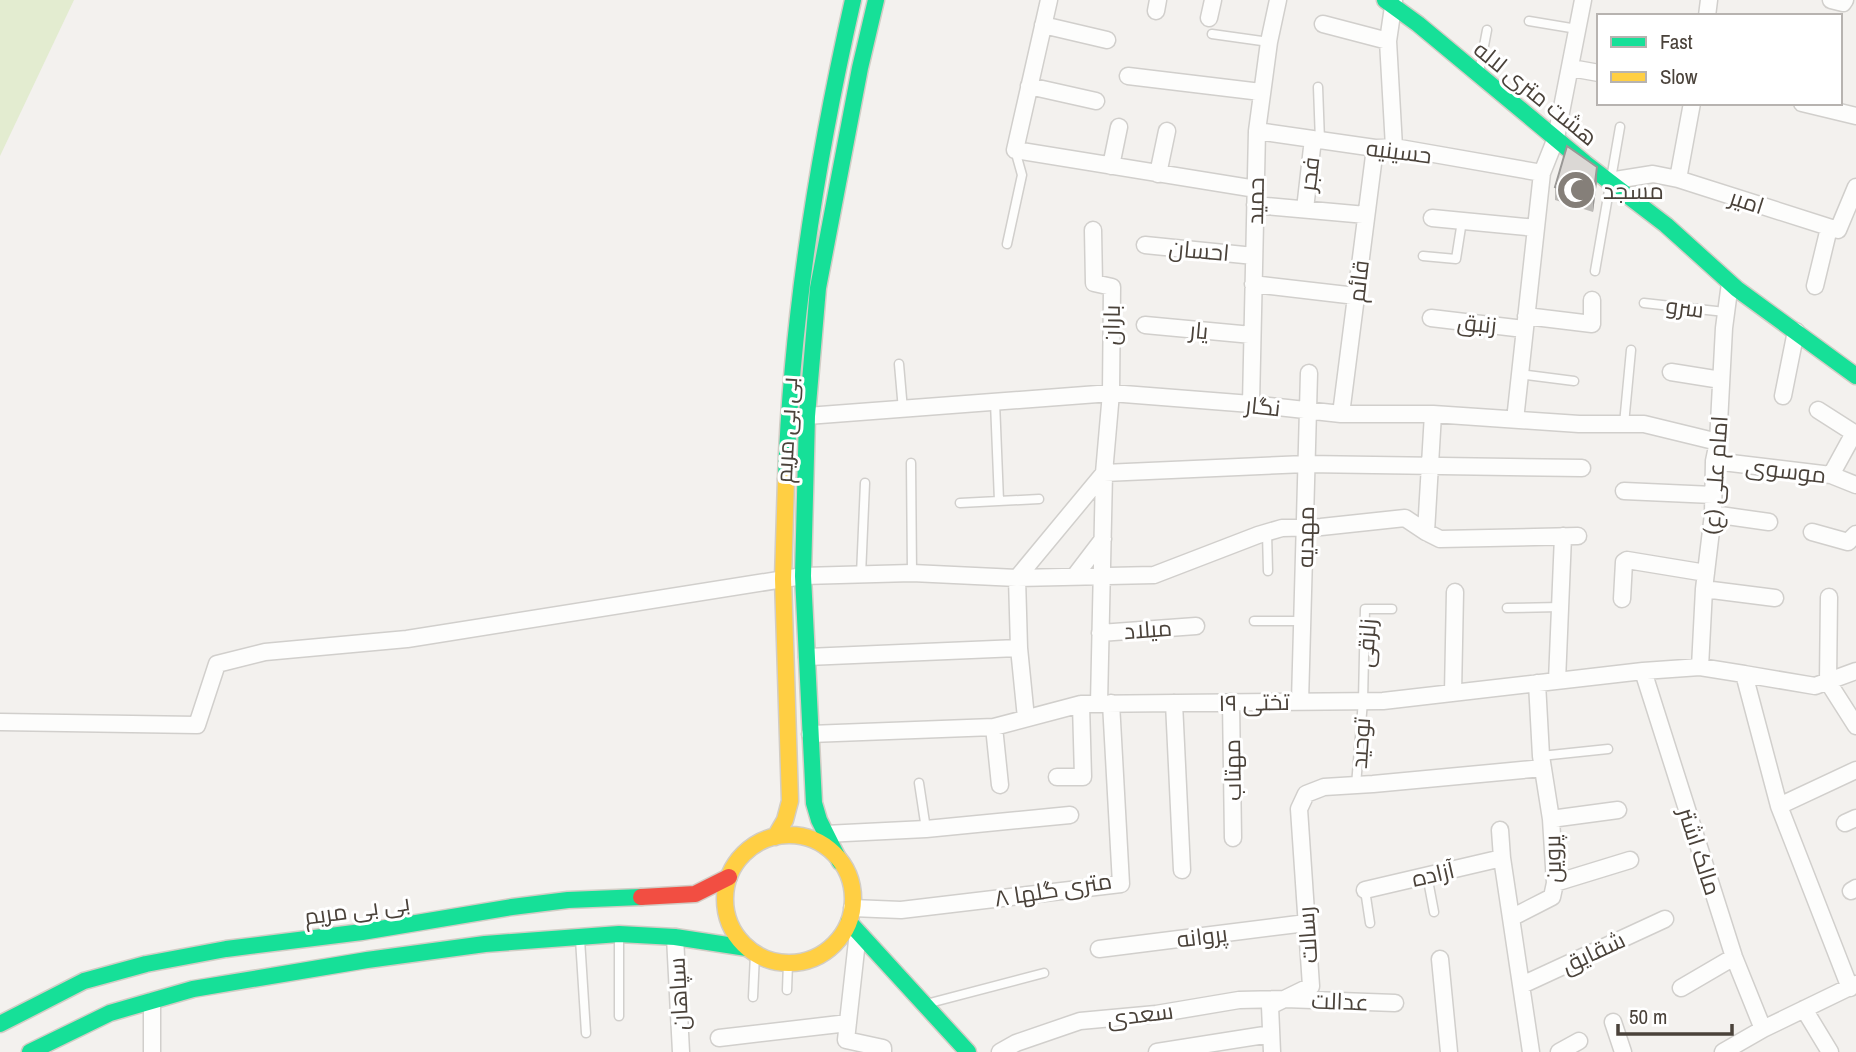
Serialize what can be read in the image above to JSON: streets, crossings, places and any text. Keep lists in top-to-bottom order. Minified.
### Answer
{"streets":{"street":["هشت متری لاله","حسینیه","فجر","حمید","امیر","احسان","قائم","زنبق","باران","یار","نگار","بی بی مریم","موسوی","امام علی (ع)","مهدیه","میلاد","تختی ۱۹","مهتاب","مالک اشتر","پروین","آزاده","۸ متری گلها","رسالت","پروانه","شقایق","سپاهان","عدالت","سعدی"],"lane":["سرو","زلزقی","توحید"]},"crossings":[["هشت متری لاله","امیر"],["هشت متری لاله","امام علی (ع)"],["حسینیه","فجر"],["حسینیه","حمید"],["حسینیه","قائم"],["حمید","احسان"],["حمید","یار"],["حمید","نگار"],["قائم","نگار"],["سرو","امام علی (ع)"],["باران","نگار"],["نگار","بی بی مریم"],["نگار","امام علی (ع)"],["نگار","مهدیه"],["بی بی مریم","تختی ۱۹"],["بی بی مریم","۸ متری گلها"],["موسوی","امام علی (ع)"],["امام علی (ع)","تختی ۱۹"],["مهدیه","تختی ۱۹"],["زلزقی","تختی ۱۹"],["زلزقی","توحید"],["تختی ۱۹","توحید"],["تختی ۱۹","مهتاب"],["تختی ۱۹","مالک اشتر"],["تختی ۱۹","پروین"],["تختی ۱۹","۸ متری گلها"],["توحید","رسالت"],["رسالت","پروانه"],["رسالت","عدالت"],["رسالت","سعدی"],["عدالت","سعدی"]],"places":{"mosque":["مسجد"]},"legend":["Fast","Slow"],"scale_bar":"50 m"}
